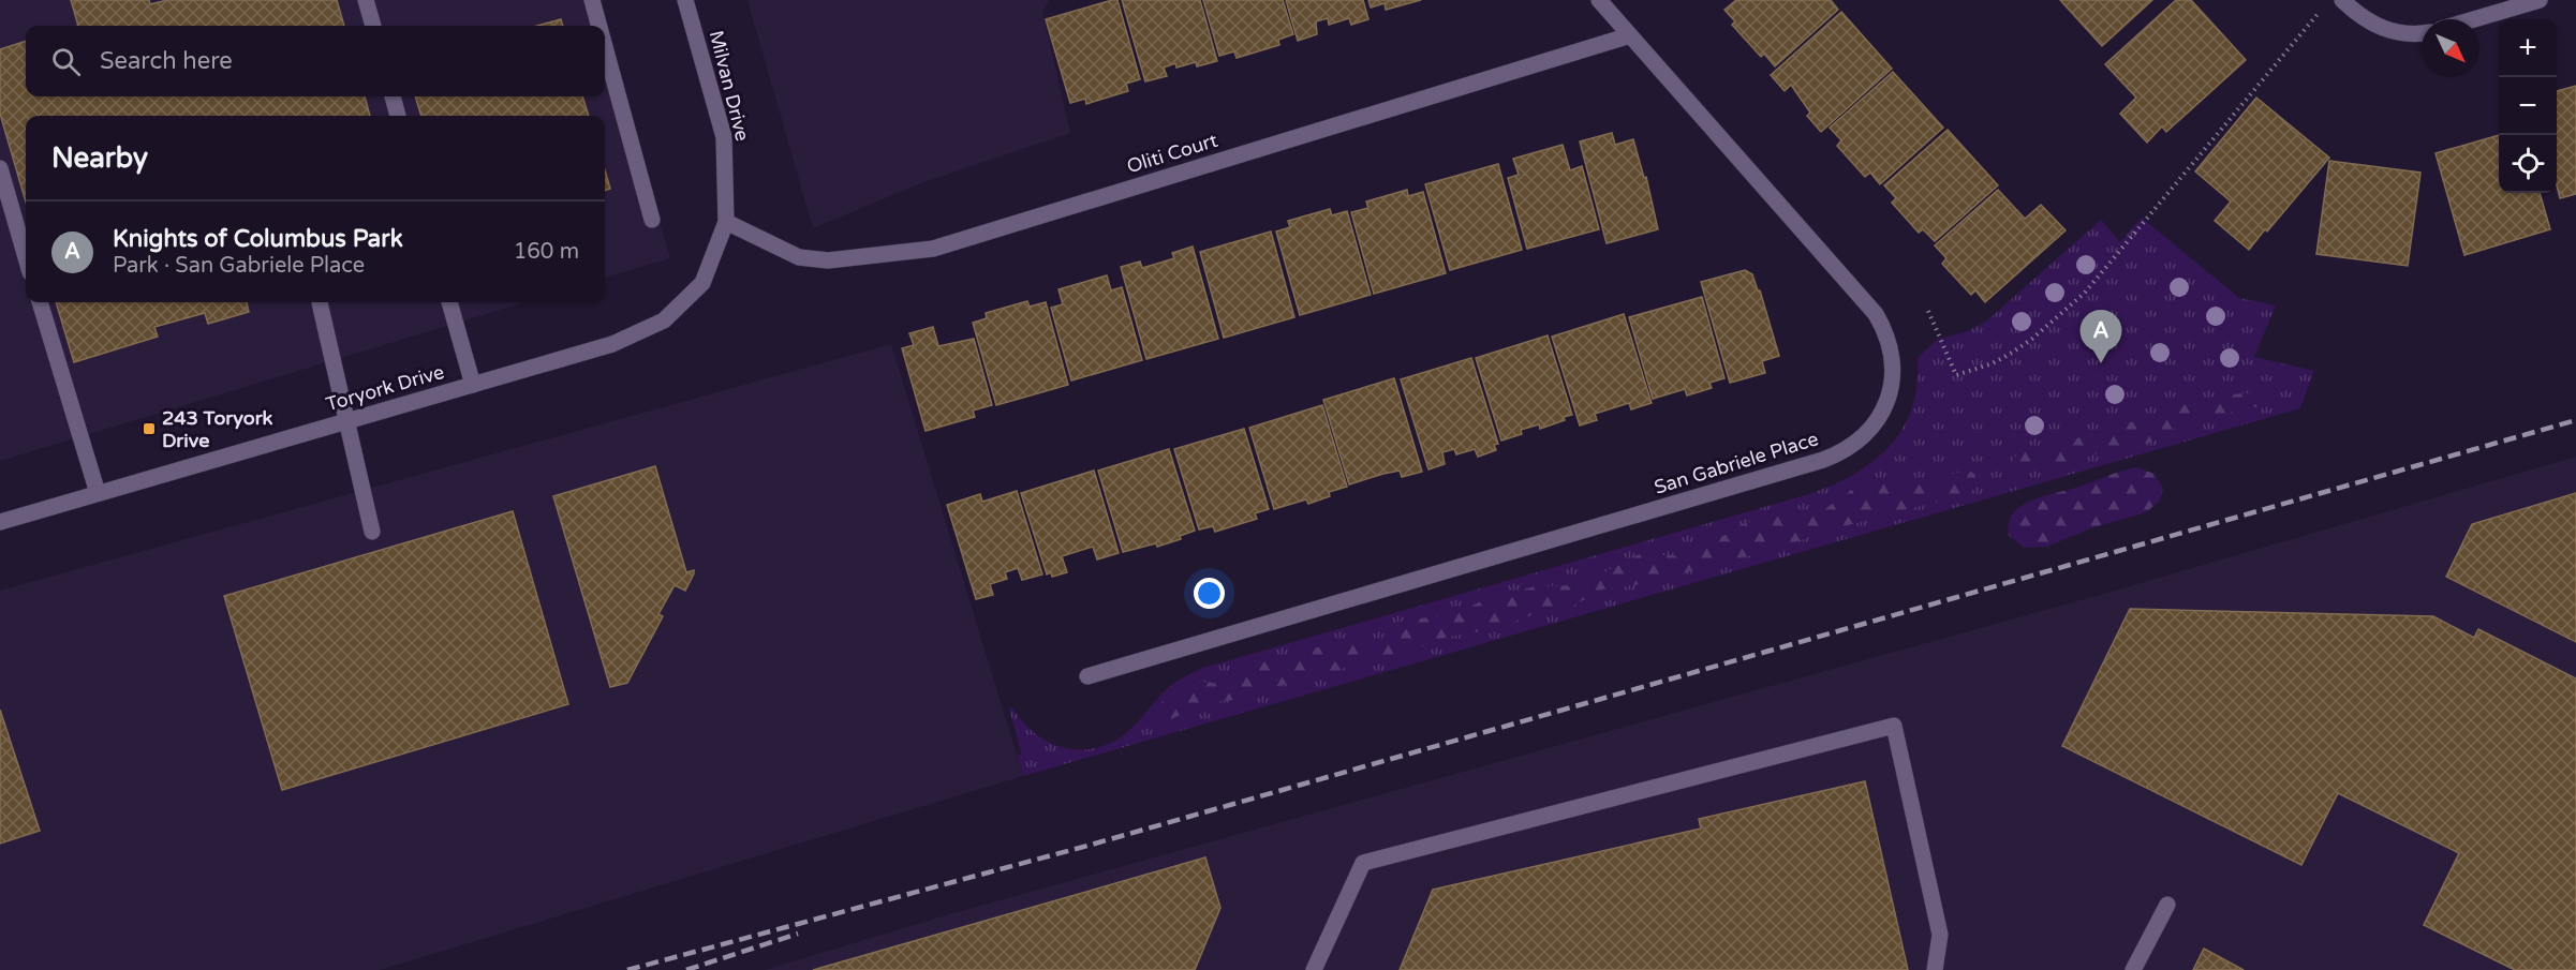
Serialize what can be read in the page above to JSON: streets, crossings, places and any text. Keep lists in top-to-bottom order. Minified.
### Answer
{"streets":{"street":["Milvan Drive","Oliti Court","Toryork Drive","San Gabriele Place"]},"crossings":[["Milvan Drive","Oliti Court"],["Milvan Drive","Toryork Drive"],["Oliti Court","Toryork Drive"],["Oliti Court","San Gabriele Place"]],"places":{"transit":["243 Toryork Drive"]},"north":"bottom right","page":{"map_buttons":["+","−"],"search":"Search here","heading":"Nearby","list":[{"mark":"A","name":"Knights of Columbus Park","note":"Park · San Gabriele Place","value":"160 m"}],"pins":"A"}}
